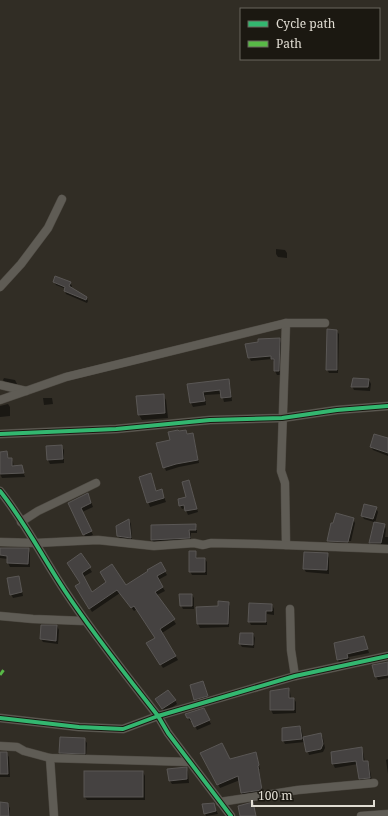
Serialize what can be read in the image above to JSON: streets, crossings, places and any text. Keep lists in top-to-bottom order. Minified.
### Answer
{"legend":["Cycle path","Path"],"scale_bar":"100 m"}
